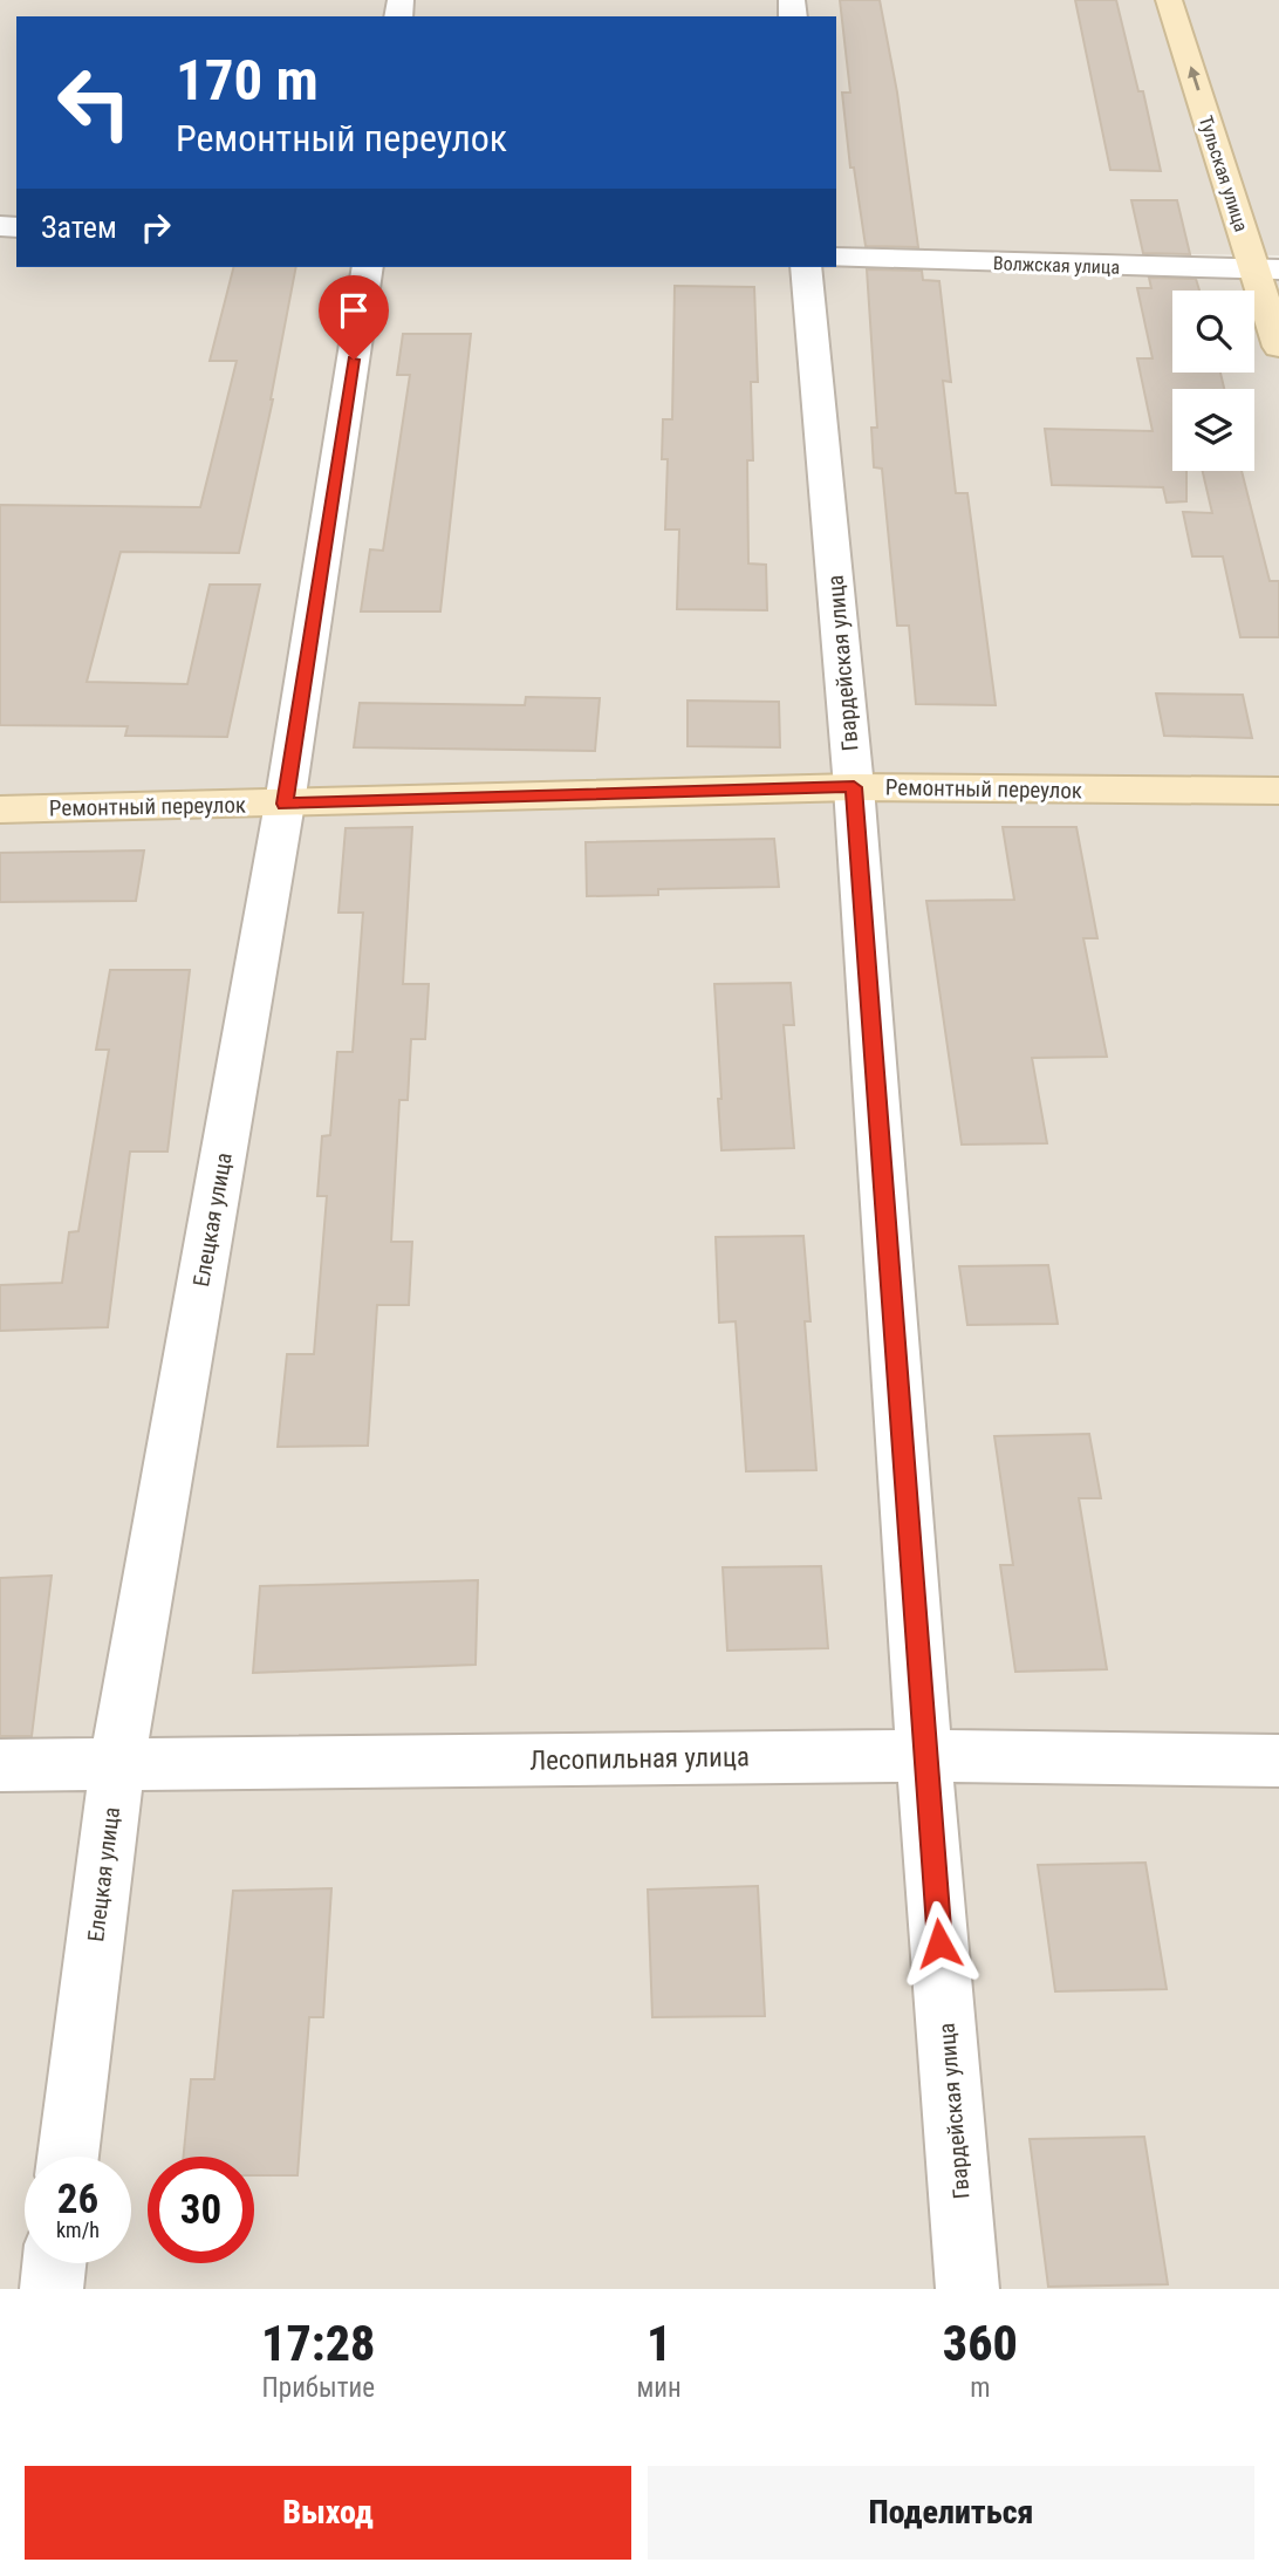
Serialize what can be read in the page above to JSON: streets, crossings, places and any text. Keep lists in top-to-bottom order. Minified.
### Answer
{"streets":{"main road":["Тульская улица","Ремонтный переулок"],"street":["Волжская улица","Гвардейская улица","Елецкая улица","Лесопильная улица"]},"crossings":[["Тульская улица","Волжская улица"],["Гвардейская улица","Ремонтный переулок"],["Гвардейская улица","Лесопильная улица"],["Ремонтный переулок","Елецкая улица"],["Елецкая улица","Лесопильная улица"]],"one_way":["Тульская улица"],"page":{"turn":["170 m","Ремонтный переулок"],"then":"Затем","speed":"26 km/h","limit":"30","eta":["17:28","Прибытие","1","мин","360","m"],"buttons":["Выход","Поделиться"]}}
